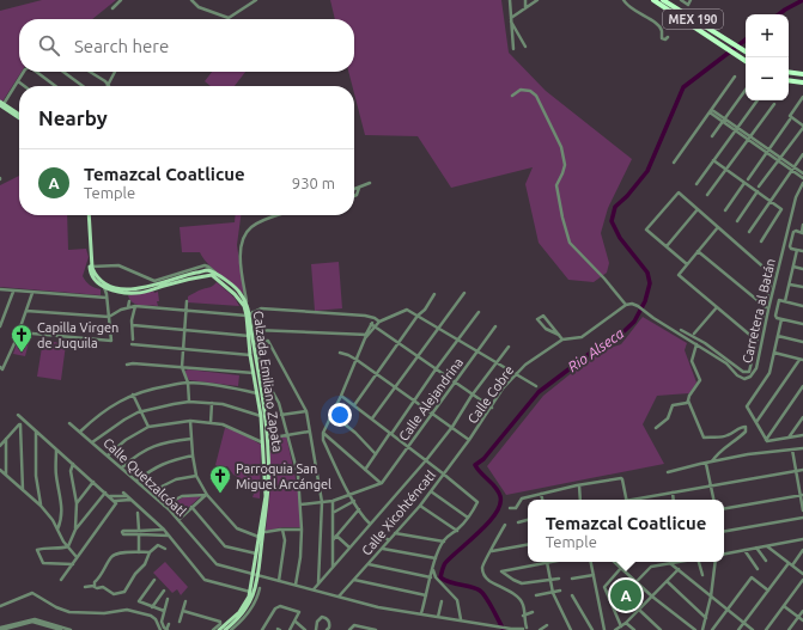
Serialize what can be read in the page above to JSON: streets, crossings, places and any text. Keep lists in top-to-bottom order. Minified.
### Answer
{"streets":{"highway":["MEX 190"],"main road":["Calzada Emiliano Zapata"],"street":["Carretera al Batán","Calle Cobre","Calle Alejandrina","Calle Quetzalcóatl","Calle Xicohténcatl"]},"crossings":[["Carretera al Batán","Calle Cobre"],["Calzada Emiliano Zapata","Calle Quetzalcóatl"],["Calle Cobre","Calle Xicohténcatl"],["Calle Quetzalcóatl","Calle Xicohténcatl"]],"water":["Rio Alseca"],"places":{"church":["Capilla Virgen de Juquila","Parroquia San Miguel Arcángel"]},"page":{"map_buttons":["+","−"],"search":"Search here","heading":"Nearby","list":[{"mark":"A","name":"Temazcal Coatlicue","note":"Temple","value":"930 m"}],"popup":["Temazcal Coatlicue","Temple"],"pins":"A"}}
